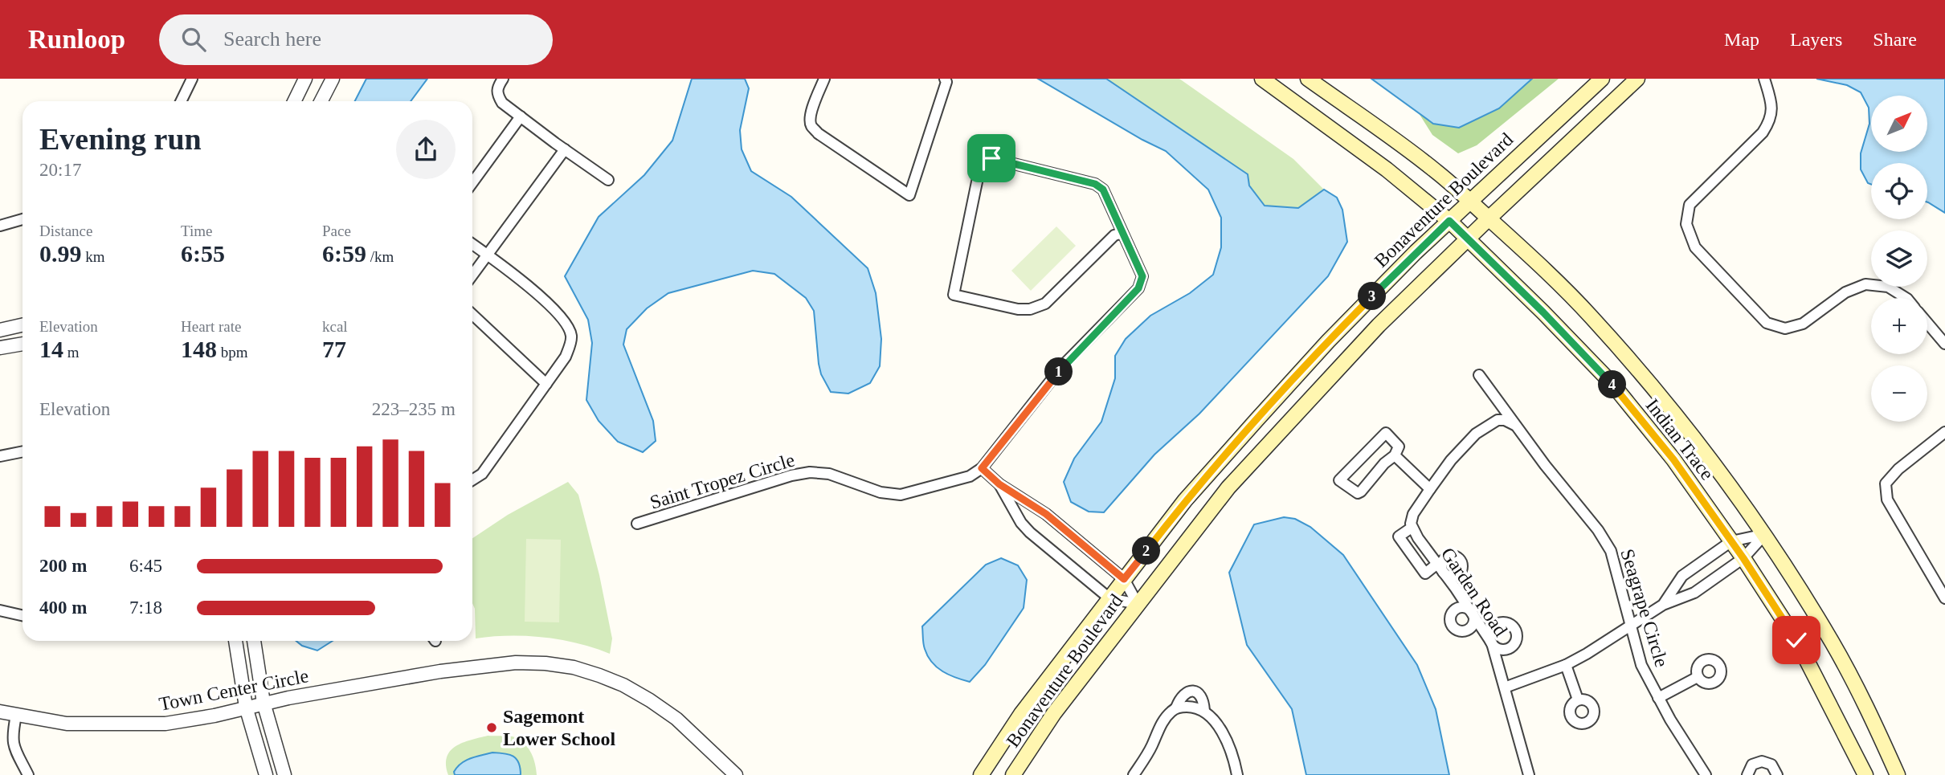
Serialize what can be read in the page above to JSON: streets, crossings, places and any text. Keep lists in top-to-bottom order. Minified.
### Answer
{"streets":{"main road":["Bonaventure Boulevard","Indian Trace"],"street":["Saint Tropez Circle","Garden Road","Seagrape Circle","Town Center Circle"]},"crossings":[["Bonaventure Boulevard","Indian Trace"]],"places":["Sagemont Lower School"],"north":"top right","page":{"header":"Runloop","search":"Search here","nav":["Map","Layers","Share"],"map_buttons":["+","−"],"heading":["Evening run","20:17"],"stats":[["Distance","0.99 km"],["Time","6:55"],["Pace","6:59 /km"],["Elevation","14 m"],["Heart rate","148 bpm"],["kcal","77"]],"pins":["3","1","4","2"],"chart":["Elevation","223–235 m"],"list":[{"name":"200 m","note":"6:45"},{"name":"400 m","note":"7:18"}]}}
